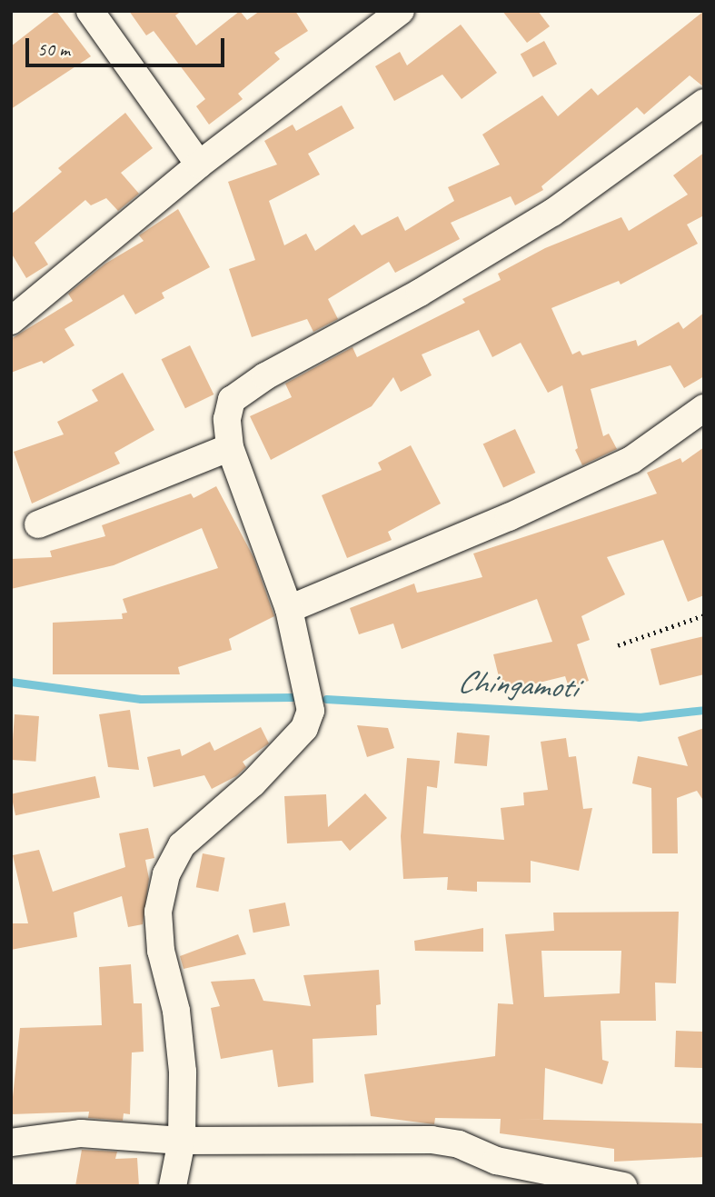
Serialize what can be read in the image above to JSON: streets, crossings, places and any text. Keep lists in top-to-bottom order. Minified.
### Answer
{"water":["Chingamoti"],"scale_bar":"50 m"}
